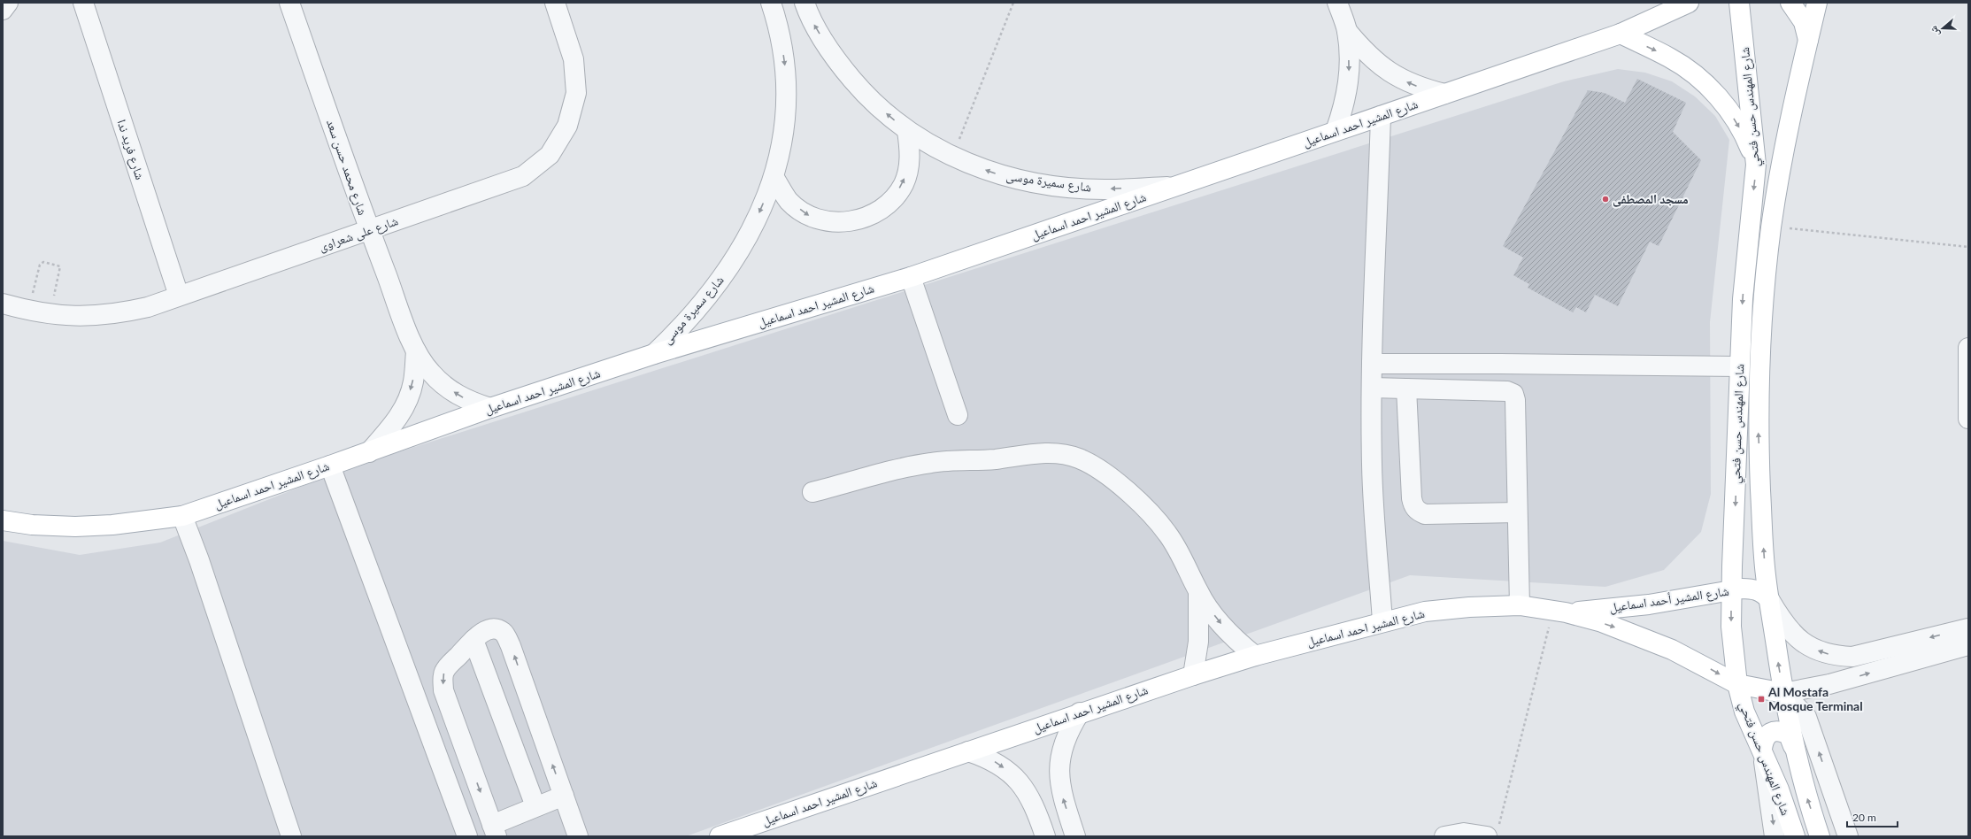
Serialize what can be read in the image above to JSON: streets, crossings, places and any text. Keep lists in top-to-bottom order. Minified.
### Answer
{"streets":{"main road":["شارع المهندس حسن فتحي","شارع المشير احمد اسماعيل","شارع المشير أحمد اسماعيل"],"street":["شارع فريد ندا","شارع محمد حسن سعد","شارع سميرة موسى","شارع على شعراوى"]},"crossings":[["شارع المهندس حسن فتحي","شارع المشير أحمد اسماعيل"],["شارع المشير احمد اسماعيل","شارع محمد حسن سعد"],["شارع المشير احمد اسماعيل","شارع سميرة موسى"],["شارع المشير احمد اسماعيل","شارع المشير أحمد اسماعيل"],["شارع فريد ندا","شارع على شعراوى"],["شارع محمد حسن سعد","شارع على شعراوى"]],"one_way":["شارع المشير أحمد اسماعيل"],"places":{"other":["مسجد المصطفى"],"transit":["Al Mostafa Mosque Terminal"]},"scale_bar":"20 m","north":"left"}
